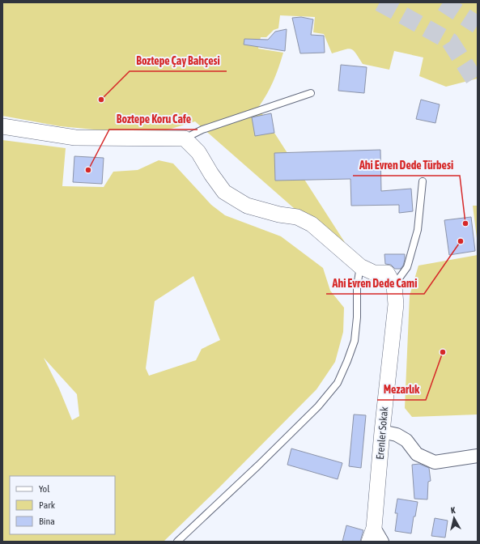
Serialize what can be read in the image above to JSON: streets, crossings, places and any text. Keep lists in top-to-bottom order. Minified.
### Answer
{"streets":{"street":["Erenler Sokak"]},"places":["Boztepe Çay Bahçesi","Boztepe Koru Cafe","Ahi Evren Dede Türbesi","Ahi Evren Dede Cami","Mezarlık"],"legend":["Yol","Park","Bina"],"north":"top"}
